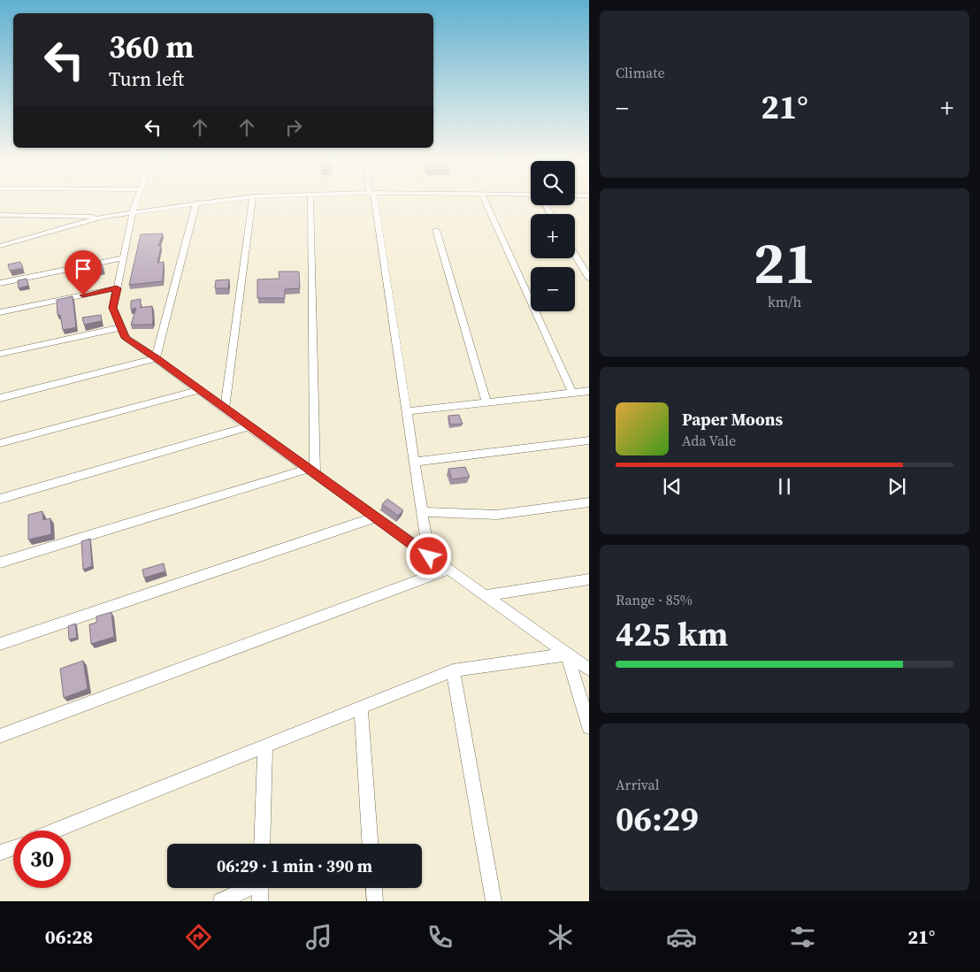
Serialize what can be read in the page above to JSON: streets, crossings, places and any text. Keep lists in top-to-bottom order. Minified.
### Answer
{"page":{"tile":["Climate",["21","km/h"],["Range · 85%","425 km"],["Arrival","06:29"]],"turn":["360 m","Turn left"],"heat":["−","21°","+"],"map_buttons":["+","−"],"song":["Paper Moons","Ada Vale"],"limit":"30","trip":"06:29 · 1 min · 390 m","tabs":["06:28","21°"]}}
